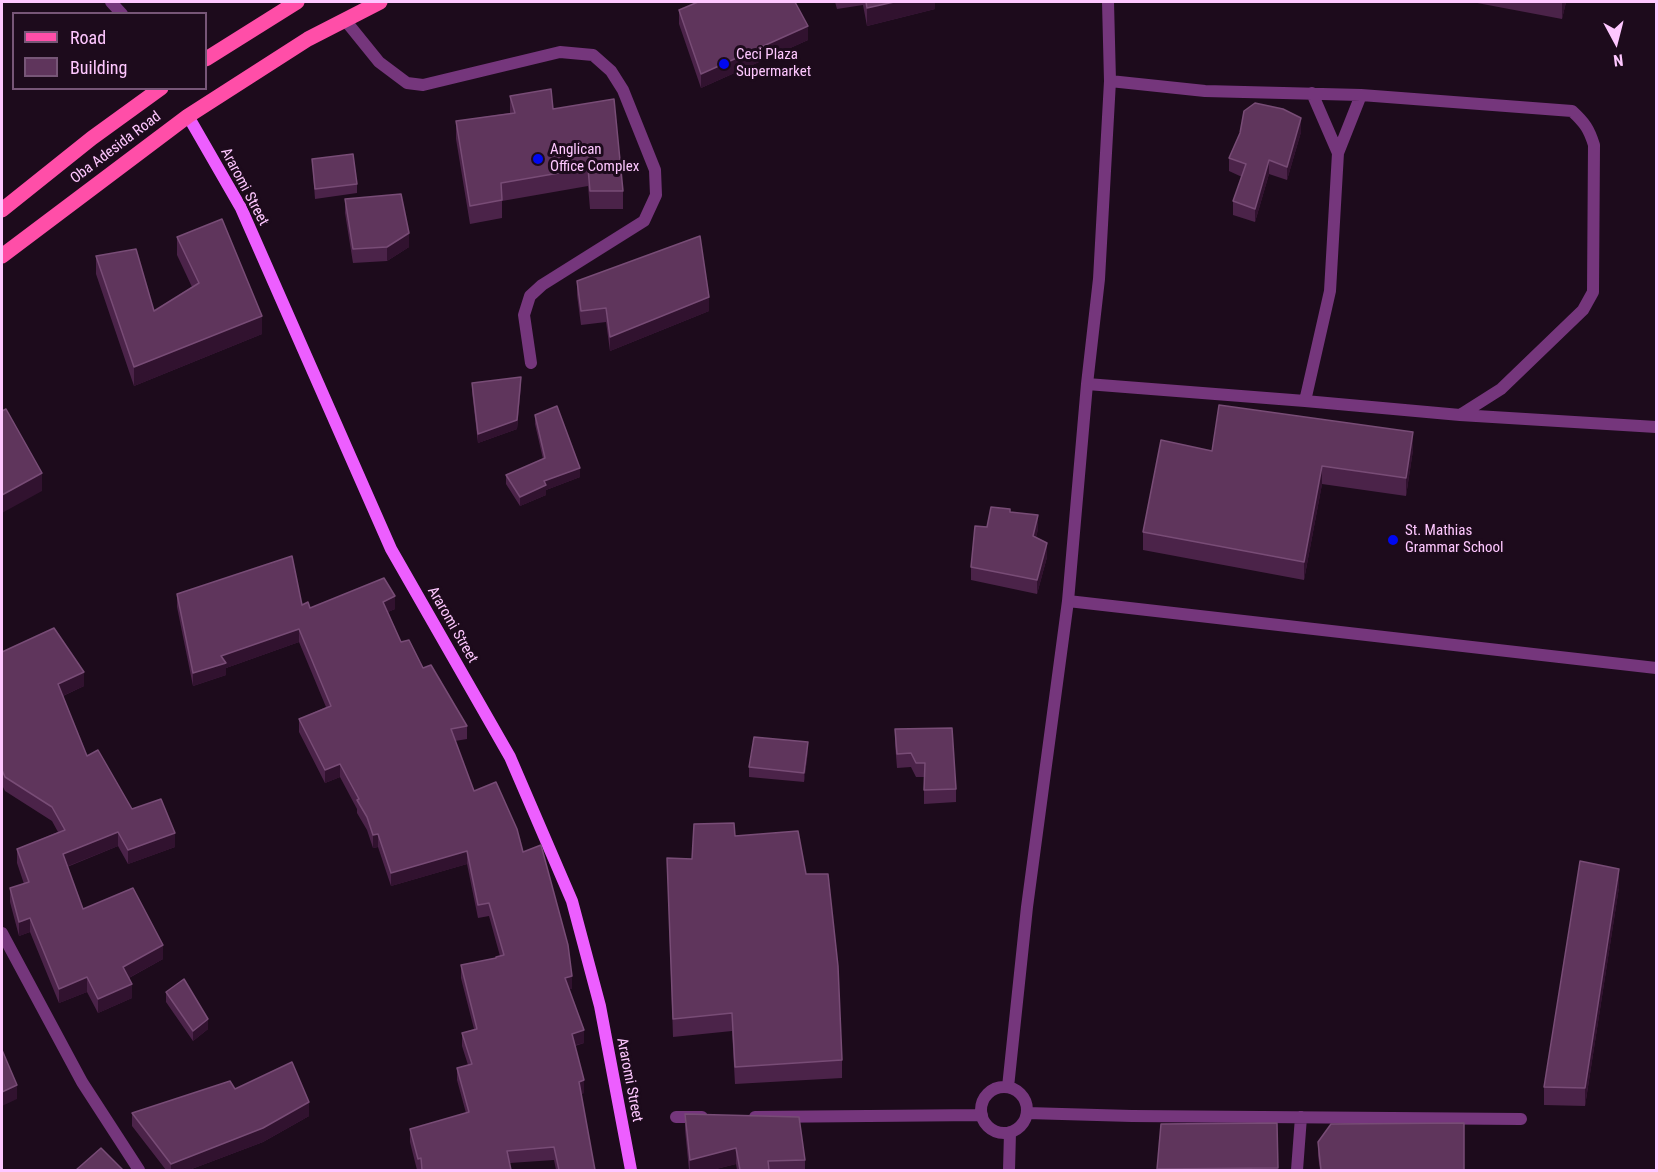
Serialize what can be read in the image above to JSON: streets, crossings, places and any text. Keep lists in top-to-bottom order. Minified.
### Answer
{"streets":{"main road":["Oba Adesida Road"],"street":["Araromi Street"]},"crossings":[["Oba Adesida Road","Araromi Street"]],"places":["Ceci Plaza Supermarket","Anglican Office Complex","St. Mathias Grammar School"],"legend":["Road","Building"],"north":"bottom"}
